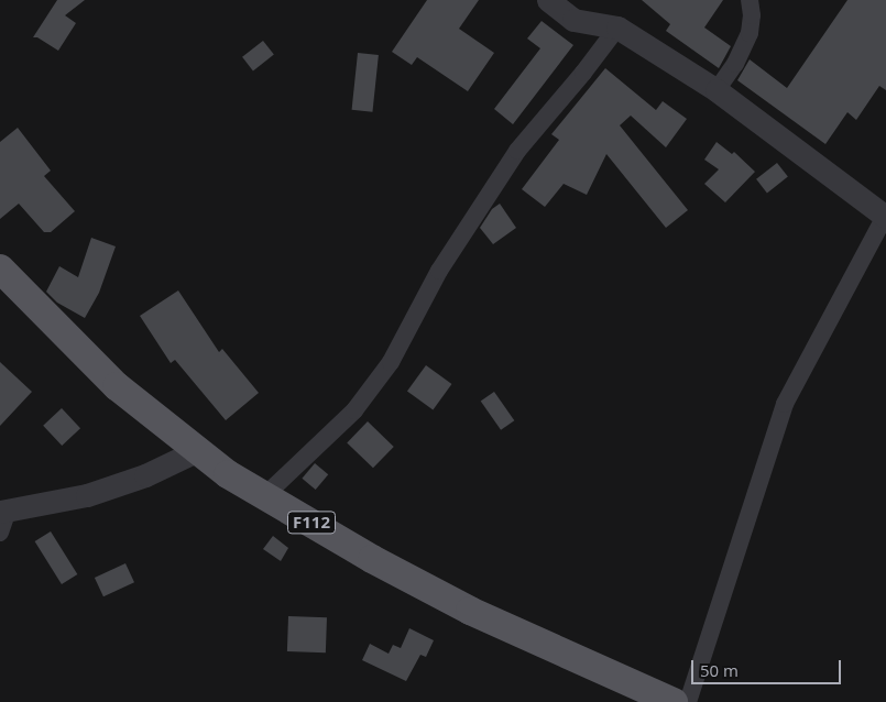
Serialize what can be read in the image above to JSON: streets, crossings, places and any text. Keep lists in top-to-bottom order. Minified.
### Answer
{"streets":{"main road":["F112"]},"scale_bar":"50 m"}
